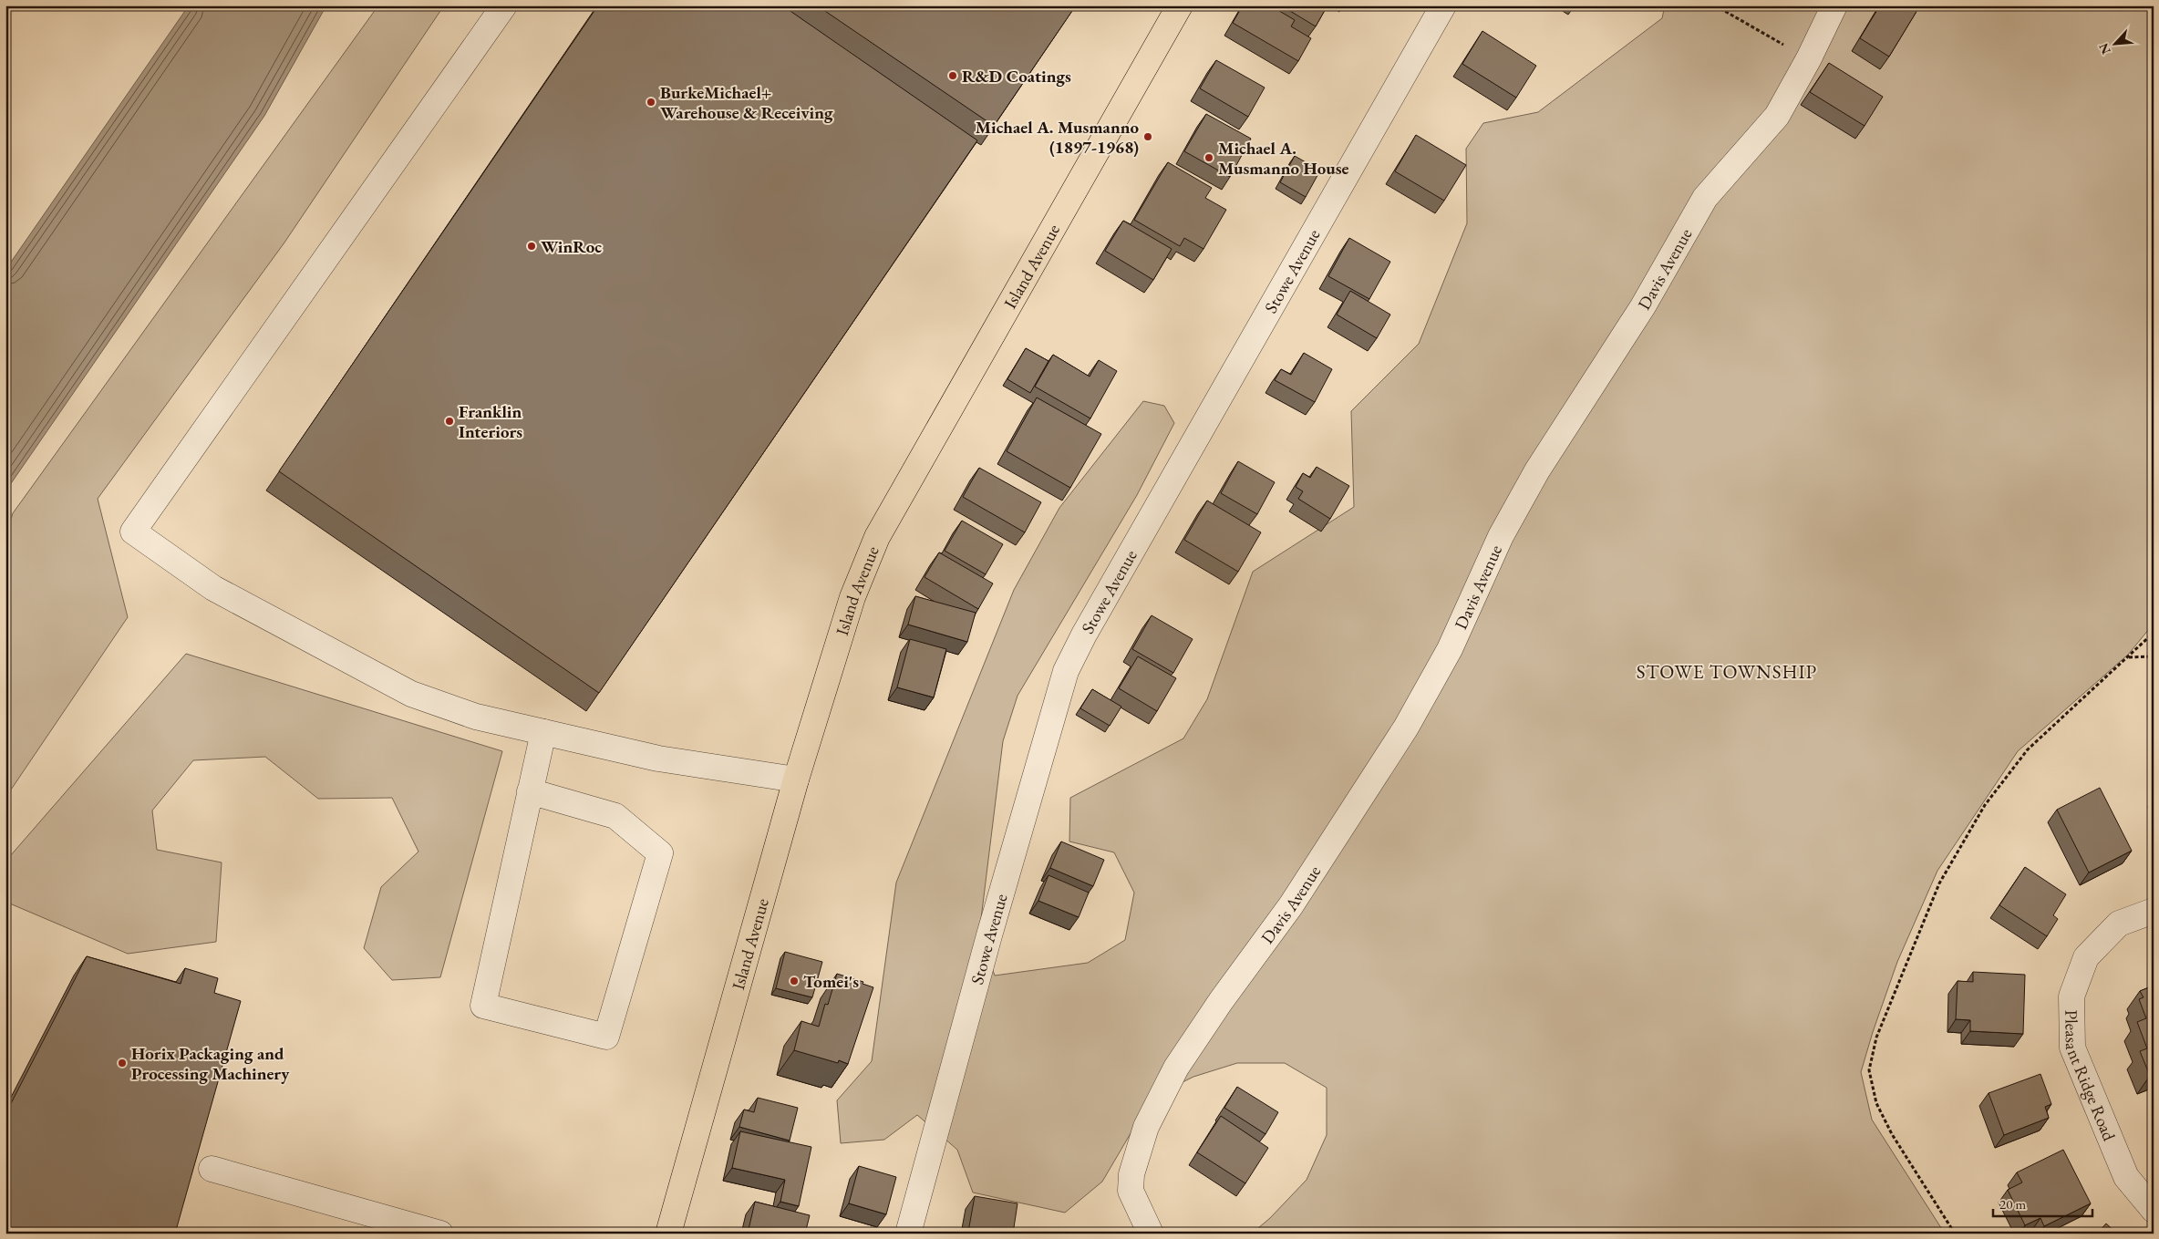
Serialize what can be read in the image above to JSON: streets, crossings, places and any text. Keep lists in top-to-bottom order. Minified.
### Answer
{"streets":{"main road":["Island Avenue"],"street":["Davis Avenue","Stowe Avenue","Pleasant Ridge Road"]},"districts":["STOWE TOWNSHIP"],"places":["R&D Coatings","BurkeMichael+ Warehouse & Receiving","Michael A. Musmanno (1897-1968)","Michael A. Musmanno House","WinRoc","Franklin Interiors","Tomei's","Horix Packaging and Processing Machinery"],"scale_bar":"20 m","north":"bottom left"}
